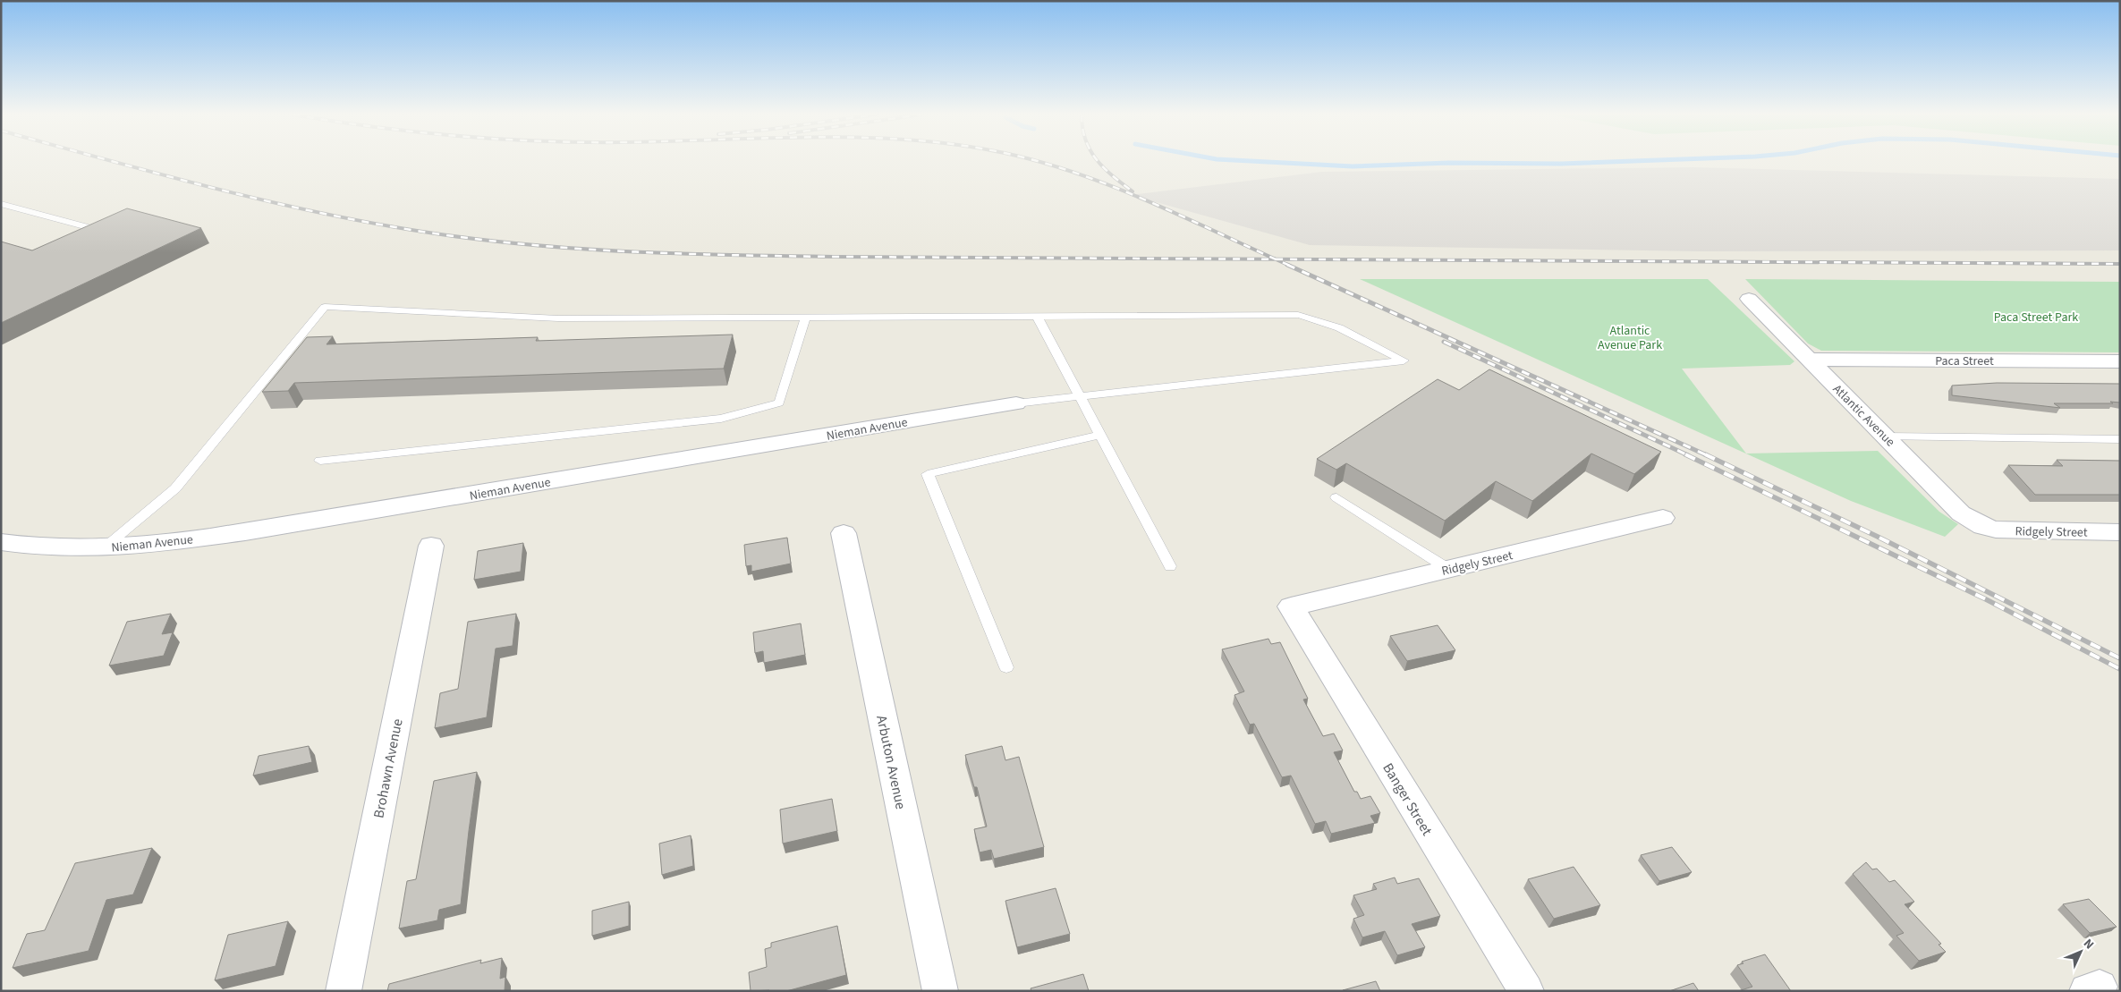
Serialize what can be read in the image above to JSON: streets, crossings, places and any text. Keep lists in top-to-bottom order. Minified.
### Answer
{"streets":{"street":["Paca Street","Atlantic Avenue","Nieman Avenue","Ridgely Street","Arbuton Avenue","Brohawn Avenue","Banger Street"]},"crossings":[["Paca Street","Atlantic Avenue"],["Atlantic Avenue","Ridgely Street"],["Ridgely Street","Banger Street"]],"parks":["Paca Street Park","Atlantic Avenue Park"],"north":"top right"}
